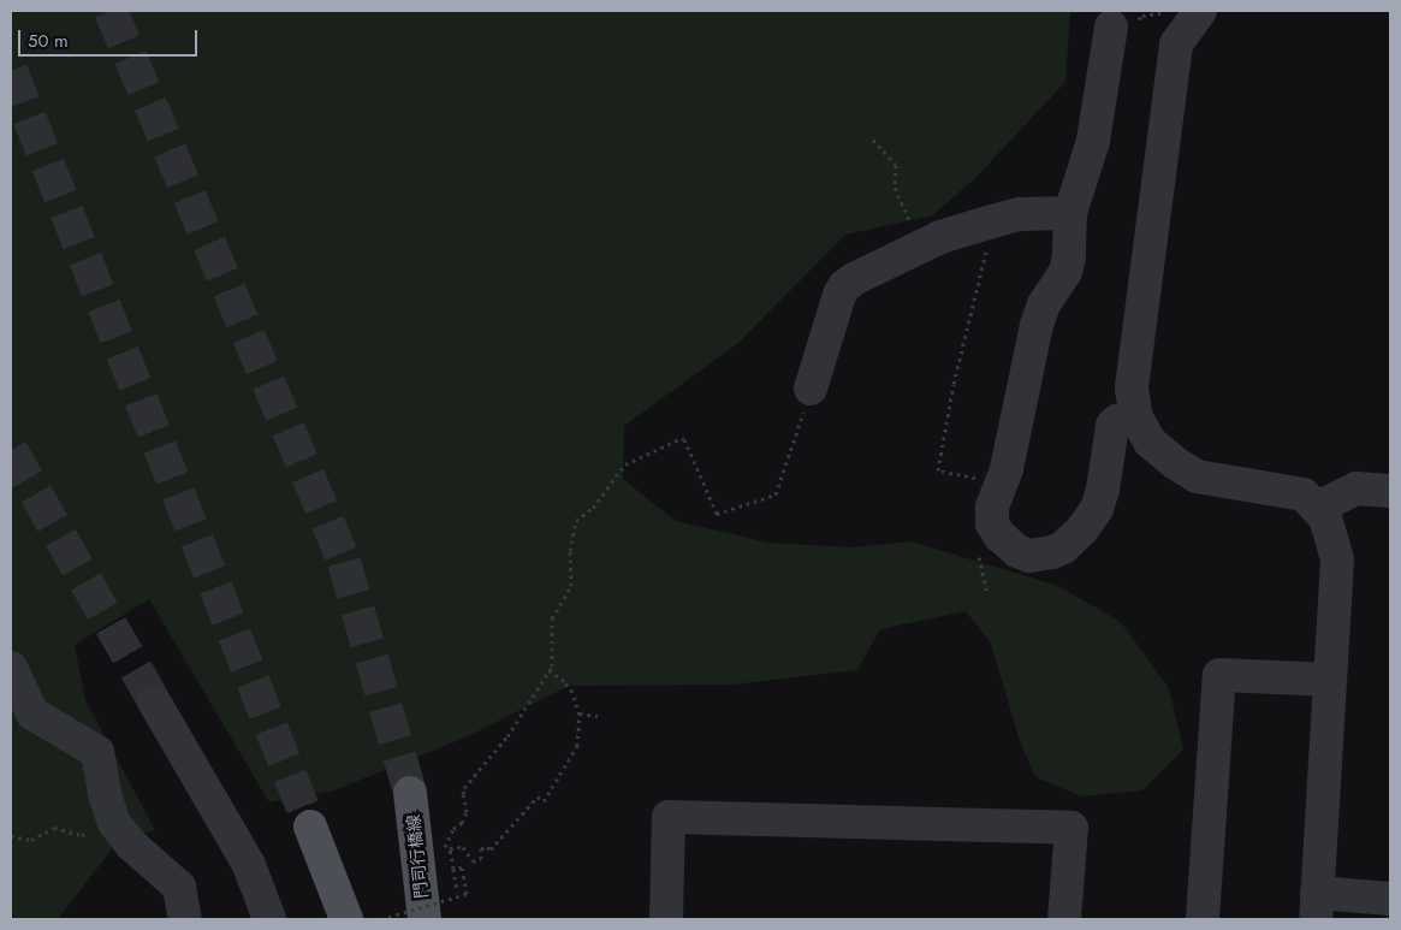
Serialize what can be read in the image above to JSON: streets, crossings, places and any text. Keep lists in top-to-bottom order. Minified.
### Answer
{"streets":{"main road":["門司行橋線"]},"scale_bar":"50 m"}
